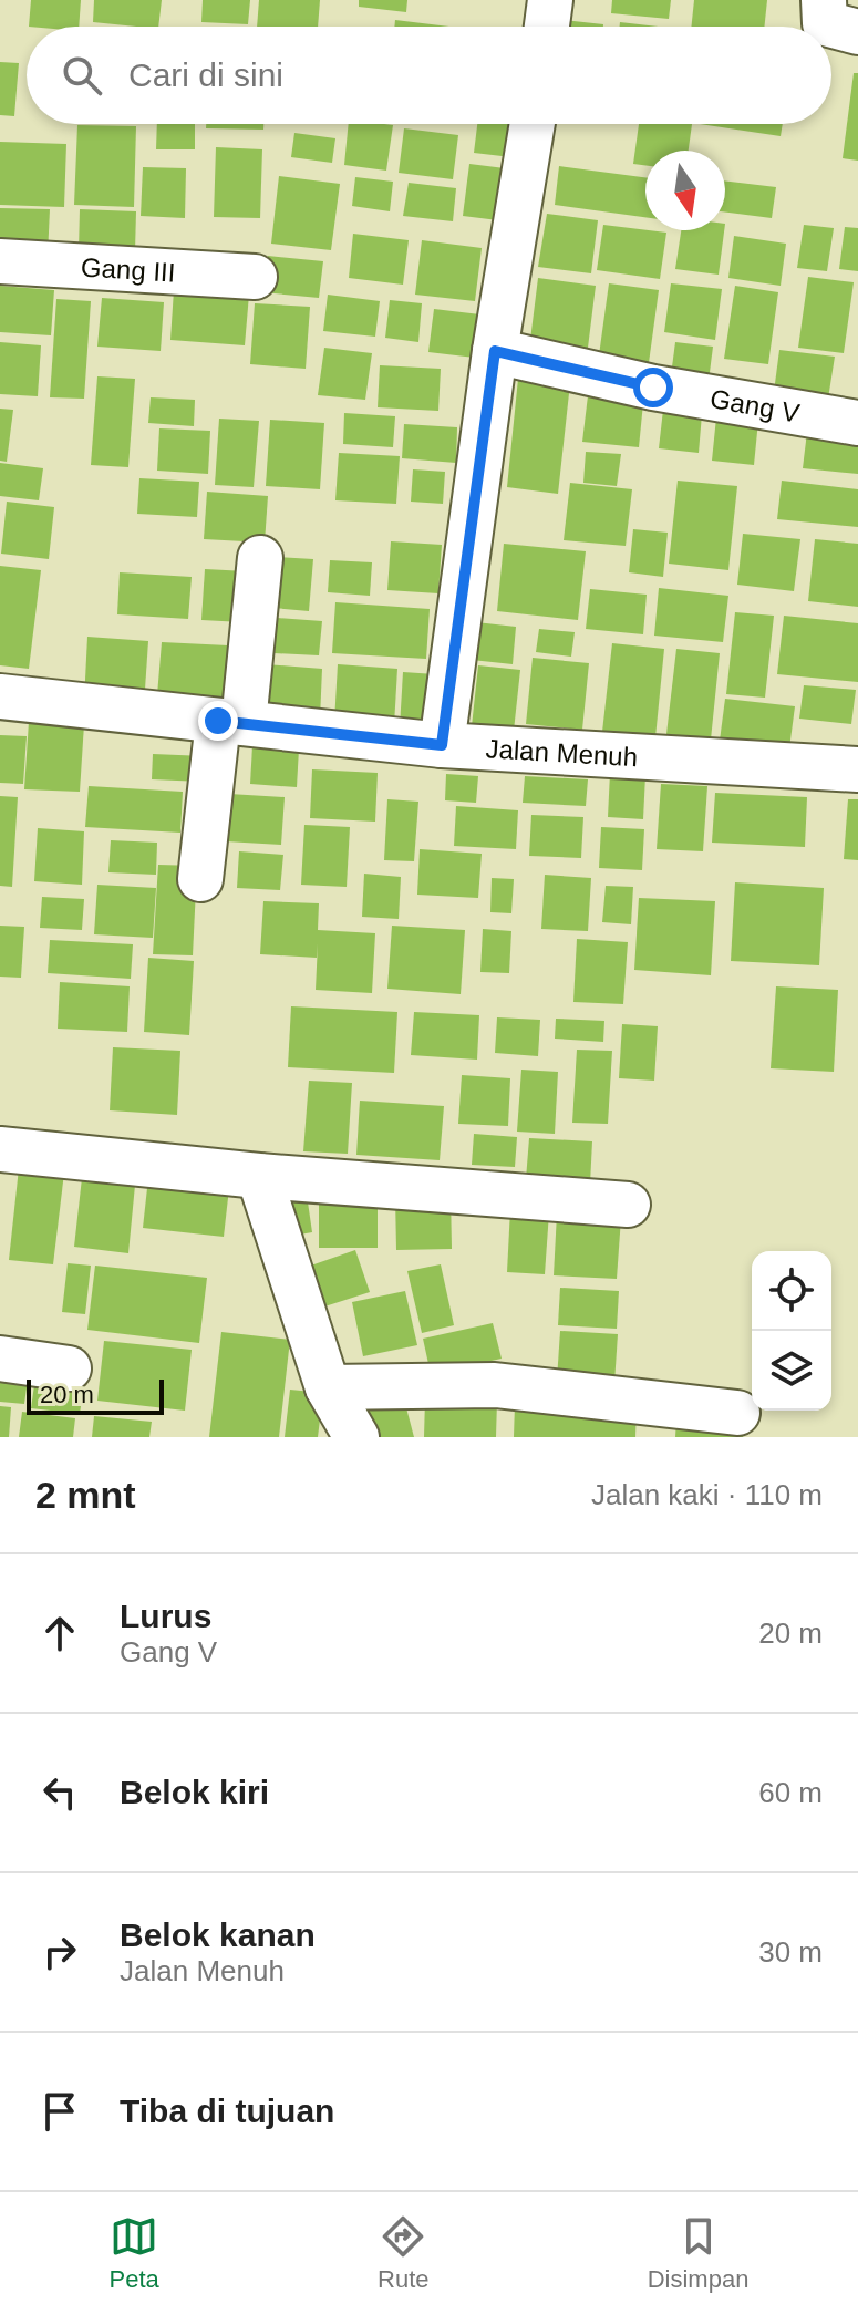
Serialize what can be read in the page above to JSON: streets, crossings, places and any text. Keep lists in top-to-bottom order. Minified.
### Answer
{"streets":{"street":["Gang III","Gang V","Jalan Menuh"]},"scale_bar":"20 m","north":"bottom","page":{"search":"Cari di sini","scale":"20 m","heading":["2 mnt","Jalan kaki · 110 m"],"list":[["Lurus","Gang V","20 m"],["Belok kiri","60 m"],["Belok kanan","Jalan Menuh","30 m"],"Tiba di tujuan"],"nav":["Peta","Rute","Disimpan"]}}
